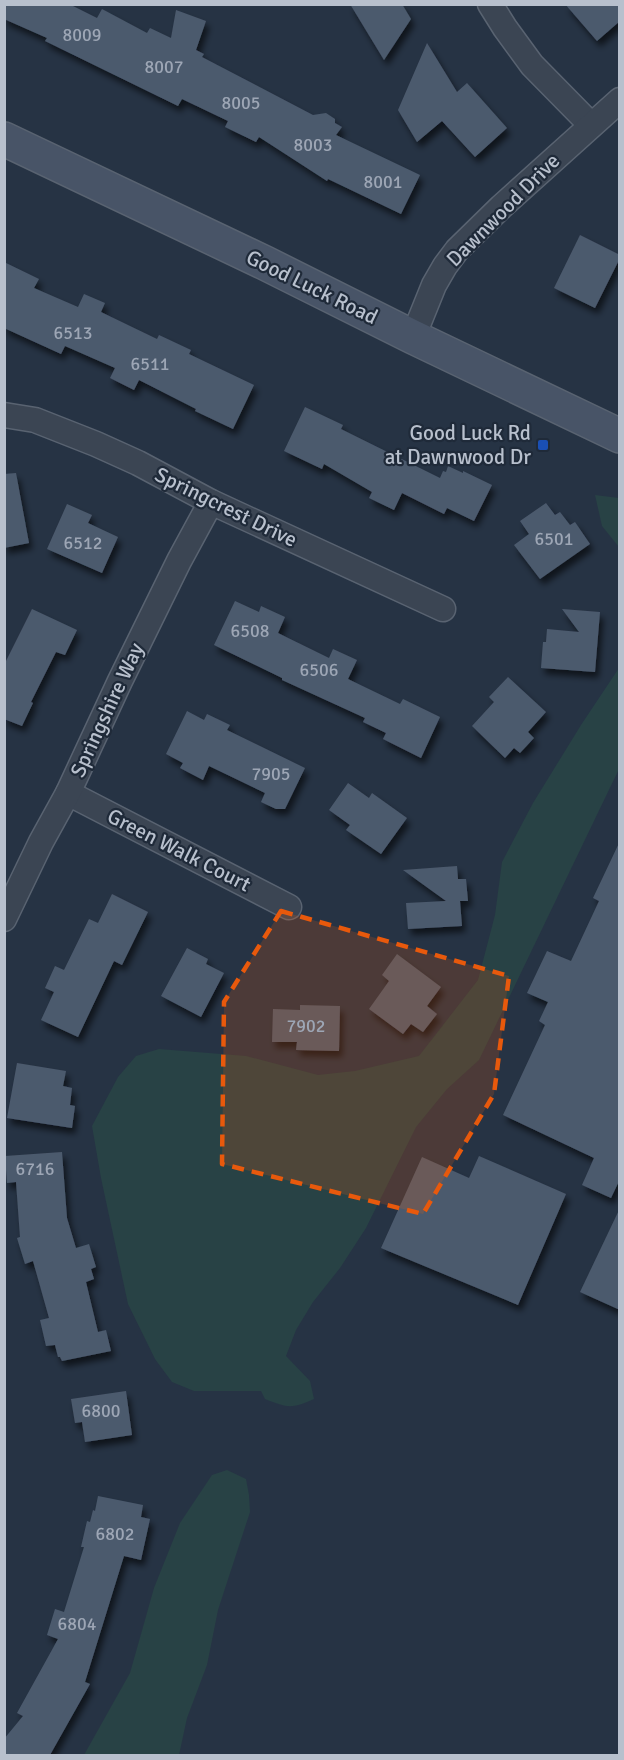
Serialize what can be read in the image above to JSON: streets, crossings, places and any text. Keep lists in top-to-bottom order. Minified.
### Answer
{"streets":{"main road":["Good Luck Road"],"street":["Dawnwood Drive","Springcrest Drive","Springshire Way","Green Walk Court"]},"crossings":[["Dawnwood Drive","Good Luck Road"],["Springcrest Drive","Springshire Way"],["Springshire Way","Green Walk Court"]],"places":{"transit":["Good Luck Rd at Dawnwood Dr"]},"house_numbers":["8009","8007","8005","8003","8001","6513","6511","6501","6512","6508","6506","7905","7902","6716","6800","6802","6804"]}
